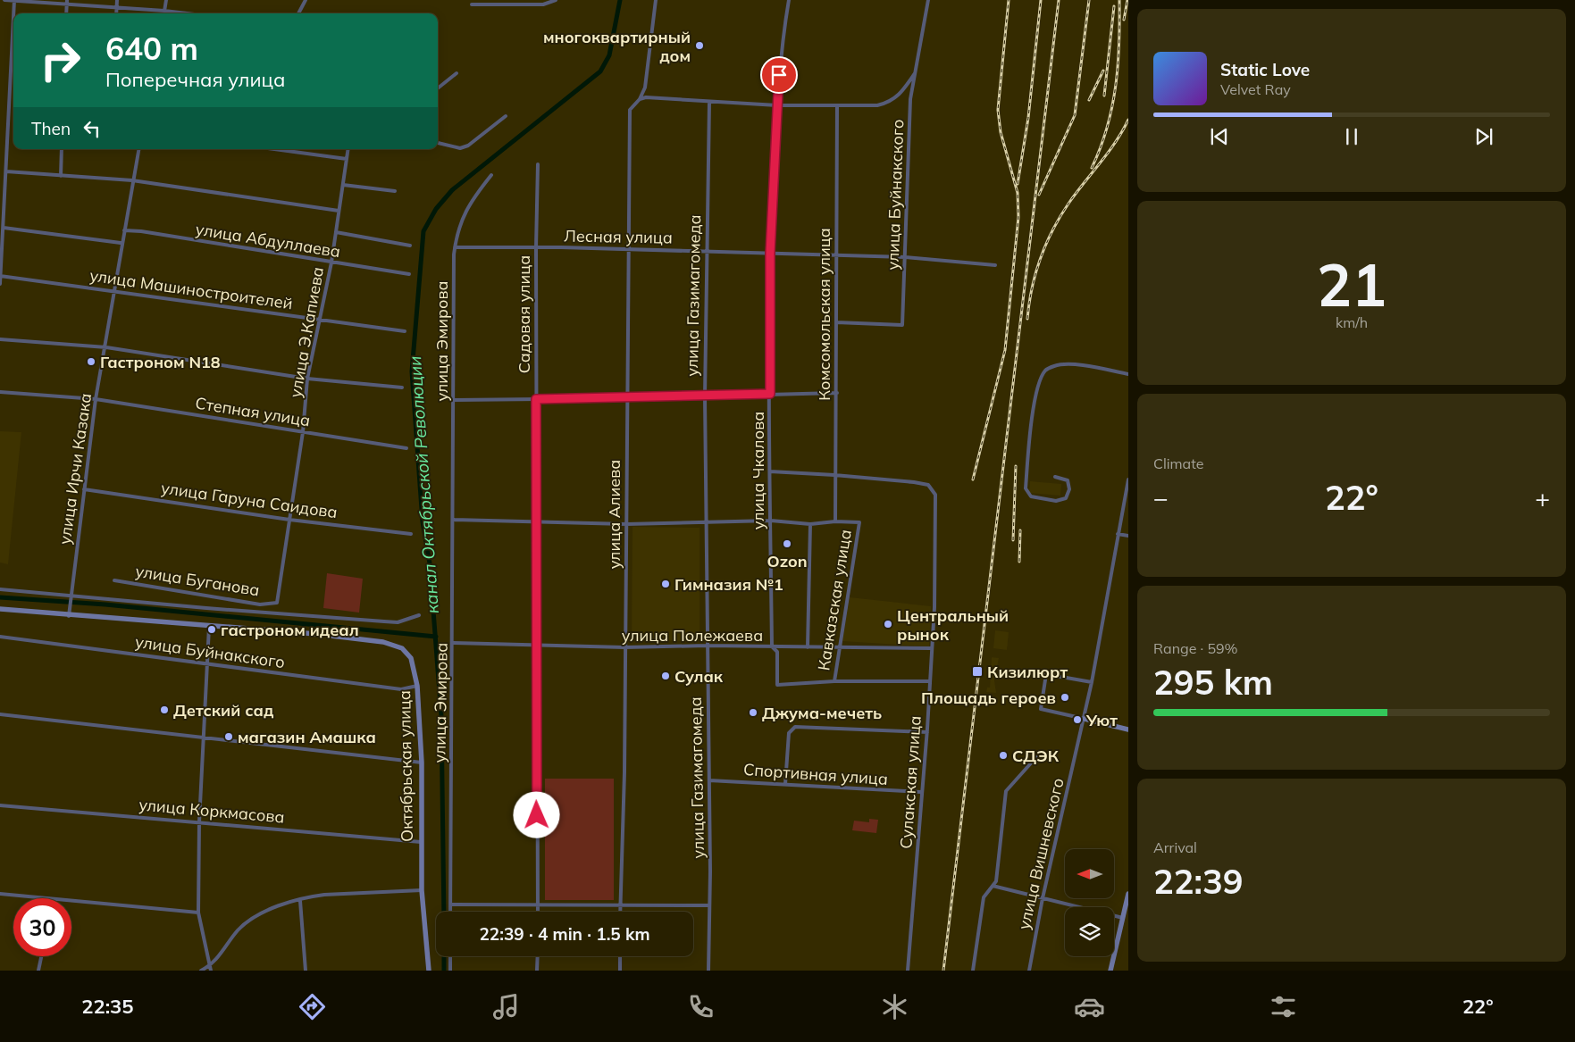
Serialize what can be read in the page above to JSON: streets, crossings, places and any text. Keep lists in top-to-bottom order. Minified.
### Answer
{"streets":{"street":["улица Буйнакского","Лесная улица","улица Абдуллаева","улица Машиностроителей","улица Газимагомеда","Садовая улица","Комсомольская улица","улица Э.Капиева","улица Эмирова","Степная улица","улица Ирчи Казака","улица Чкалова","улица Гаруна Саидова","улица Алиева","улица Буганова","Кавказская улица","улица Полежаева","Октябрьская улица","Спортивная улица","Сулакская улица","улица Коркмасова","улица Вишневского"]},"crossings":[["улица Буйнакского","Лесная улица"],["улица Буйнакского","Комсомольская улица"],["улица Буйнакского","Октябрьская улица"],["Лесная улица","улица Газимагомеда"],["Лесная улица","Садовая улица"],["Лесная улица","Комсомольская улица"],["Лесная улица","улица Эмирова"],["Лесная улица","улица Чкалова"],["Лесная улица","улица Алиева"],["улица Абдуллаева","улица Э.Капиева"],["улица Абдуллаева","улица Ирчи Казака"],["улица Машиностроителей","улица Э.Капиева"],["улица Машиностроителей","улица Ирчи Казака"],["улица Газимагомеда","улица Полежаева"],["улица Газимагомеда","Спортивная улица"],["Садовая улица","улица Полежаева"],["Комсомольская улица","Кавказская улица"],["Комсомольская улица","Сулакская улица"],["улица Э.Капиева","Степная улица"],["улица Э.Капиева","улица Гаруна Саидова"],["улица Э.Капиева","улица Буганова"],["улица Эмирова","улица Полежаева"],["Степная улица","улица Ирчи Казака"],["улица Ирчи Казака","улица Гаруна Саидова"],["улица Ирчи Казака","Октябрьская улица"],["улица Чкалова","Кавказская улица"],["улица Чкалова","улица Полежаева"],["улица Алиева","улица Полежаева"],["Кавказская улица","улица Полежаева"],["улица Полежаева","Сулакская улица"],["Октябрьская улица","улица Коркмасова"],["Спортивная улица","Сулакская улица"]],"water":["канал Октябрьской Революции"],"places":{"other":["многоквартирный дом","Гастроном N18","Ozon","Гимназия №1","Центральный рынок","гастроном идеал","Сулак","Площадь героев","Детский сад","Джума-мечеть","Уют","магазин Амашка","СДЭК"],"transit":["Кизилюрт"]},"north":"left","page":{"turn":["640 m","Поперечная улица"],"song":["Static Love","Velvet Ray"],"then":"Then","tile":[["21","km/h"],"Climate",["Range · 59%","295 km"],["Arrival","22:39"]],"heat":["−","22°","+"],"limit":"30","trip":"22:39 · 4 min · 1.5 km","tabs":["22:35","22°"]}}
